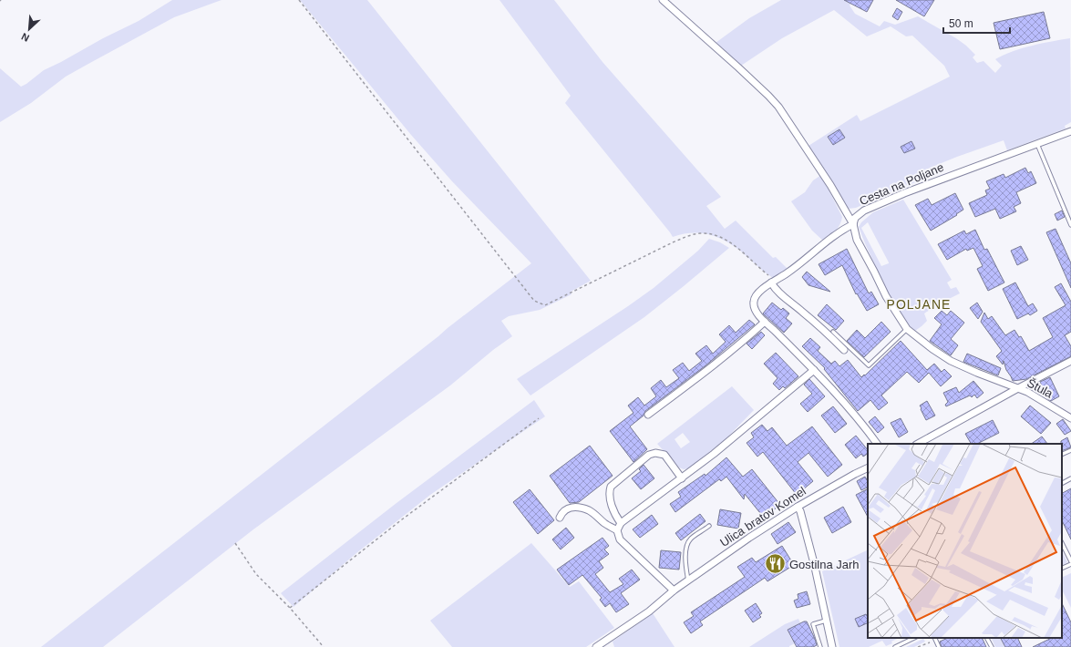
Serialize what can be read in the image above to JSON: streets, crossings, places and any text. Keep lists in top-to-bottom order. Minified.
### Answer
{"streets":{"street":["Cesta na Poljane","Štula","Ulica bratov Komel"]},"districts":["POLJANE"],"places":{"restaurant":["Gostilna Jarh"]},"scale_bar":"50 m","north":"bottom left"}
